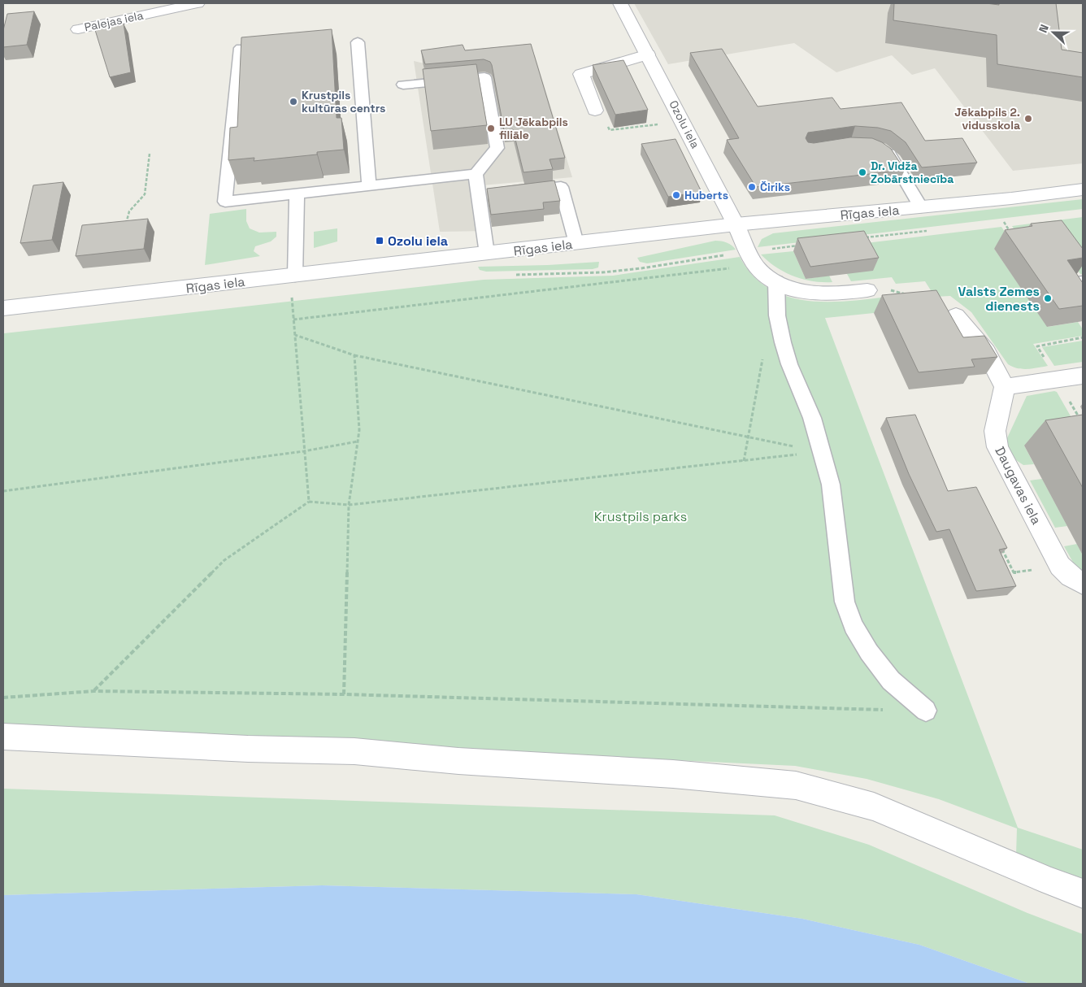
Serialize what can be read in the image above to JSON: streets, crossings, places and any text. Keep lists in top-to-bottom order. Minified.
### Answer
{"streets":{"street":["Palejas iela","Ozolu iela","Rīgas iela","Daugavas iela"]},"crossings":[["Ozolu iela","Rīgas iela"]],"parks":["Krustpils parks"],"places":{"other":["Krustpils kultūras centrs","Jēkabpils 2. vidusskola","LU Jēkabpils filiāle","Dr. Vidža Zobārstniecība","Čiriks","Huberts","Valsts Zemes dienests"],"transit":["Ozolu iela"]},"north":"left"}
